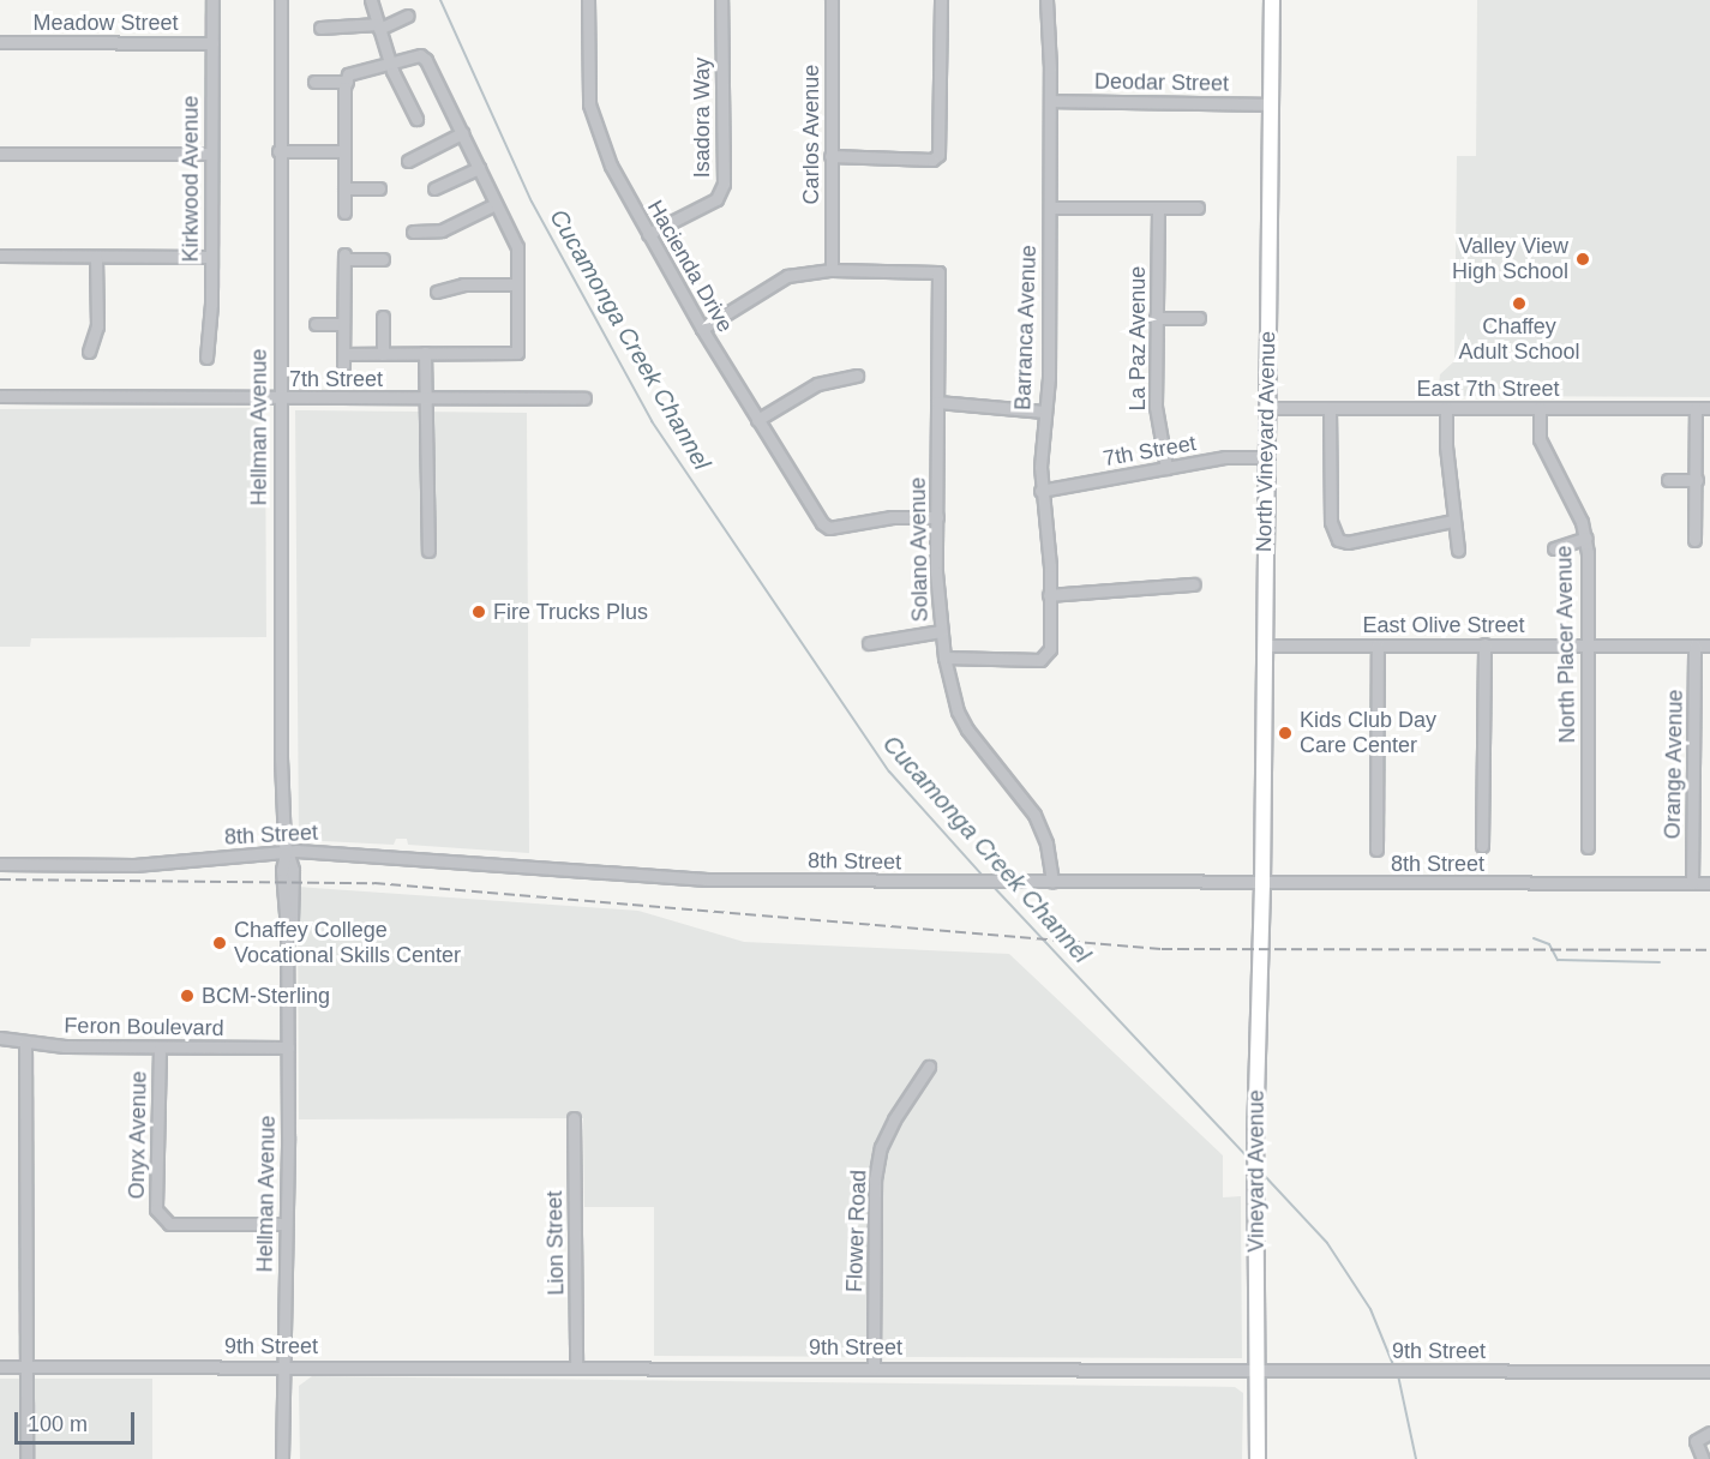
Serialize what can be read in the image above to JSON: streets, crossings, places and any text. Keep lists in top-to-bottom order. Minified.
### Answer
{"streets":{"main road":["North Vineyard Avenue","Vineyard Avenue"],"street":["Meadow Street","Deodar Street","Isadora Way","Carlos Avenue","Kirkwood Avenue","Hacienda Drive","Barranca Avenue","La Paz Avenue","7th Street","East 7th Street","Hellman Avenue","Solano Avenue","East Olive Street","North Placer Avenue","Orange Avenue","8th Street","Feron Boulevard","Onyx Avenue","Flower Road","Lion Street","9th Street"]},"crossings":[["Meadow Street","Kirkwood Avenue"],["Deodar Street","Barranca Avenue"],["Deodar Street","North Vineyard Avenue"],["Isadora Way","Hacienda Drive"],["Carlos Avenue","Solano Avenue"],["Hacienda Drive","Solano Avenue"],["Barranca Avenue","7th Street"],["Barranca Avenue","Solano Avenue"],["La Paz Avenue","7th Street"],["7th Street","Hellman Avenue"],["7th Street","North Vineyard Avenue"],["East 7th Street","North Vineyard Avenue"],["East 7th Street","North Placer Avenue"],["Hellman Avenue","8th Street"],["Hellman Avenue","Feron Boulevard"],["Hellman Avenue","Onyx Avenue"],["Hellman Avenue","9th Street"],["North Vineyard Avenue","East Olive Street"],["North Vineyard Avenue","8th Street"],["North Vineyard Avenue","Vineyard Avenue"],["Solano Avenue","8th Street"],["East Olive Street","North Placer Avenue"],["East Olive Street","Orange Avenue"],["Orange Avenue","8th Street"],["8th Street","Vineyard Avenue"],["Feron Boulevard","Onyx Avenue"],["Vineyard Avenue","9th Street"],["Flower Road","9th Street"],["Lion Street","9th Street"]],"water":["Cucamonga Creek Channel"],"places":["Valley View High School","Chaffey Adult School","Fire Trucks Plus","Kids Club Day Care Center","Chaffey College Vocational Skills Center","BCM-Sterling"],"scale_bar":"100 m"}
